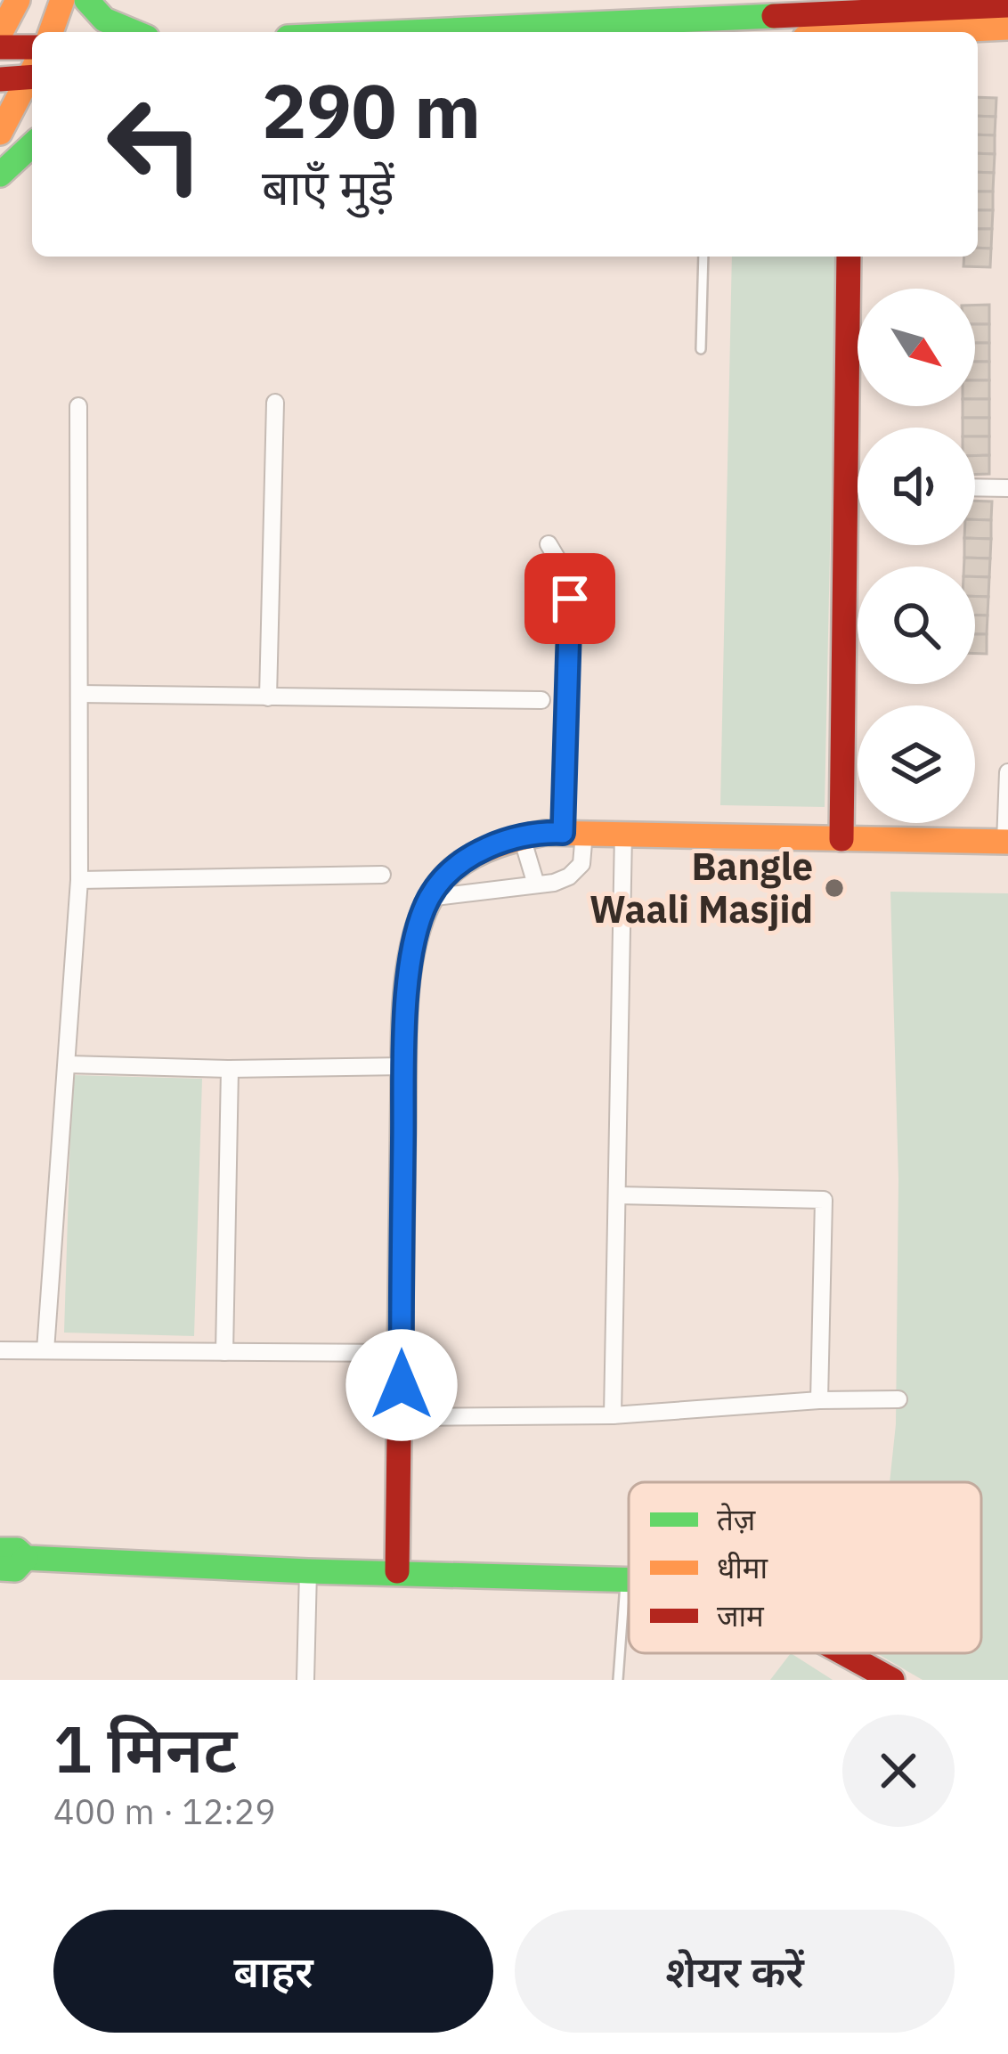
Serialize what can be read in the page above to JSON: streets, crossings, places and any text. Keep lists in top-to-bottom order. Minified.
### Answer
{"places":["Bangle Waali Masjid"],"legend":["तेज़","धीमा","जाम"],"north":"bottom right","page":{"turn":["290 m","बाएँ मुड़ें"],"heading":["1 मिनट","400 m · 12:29"],"buttons":["बाहर","शेयर करें"]}}
